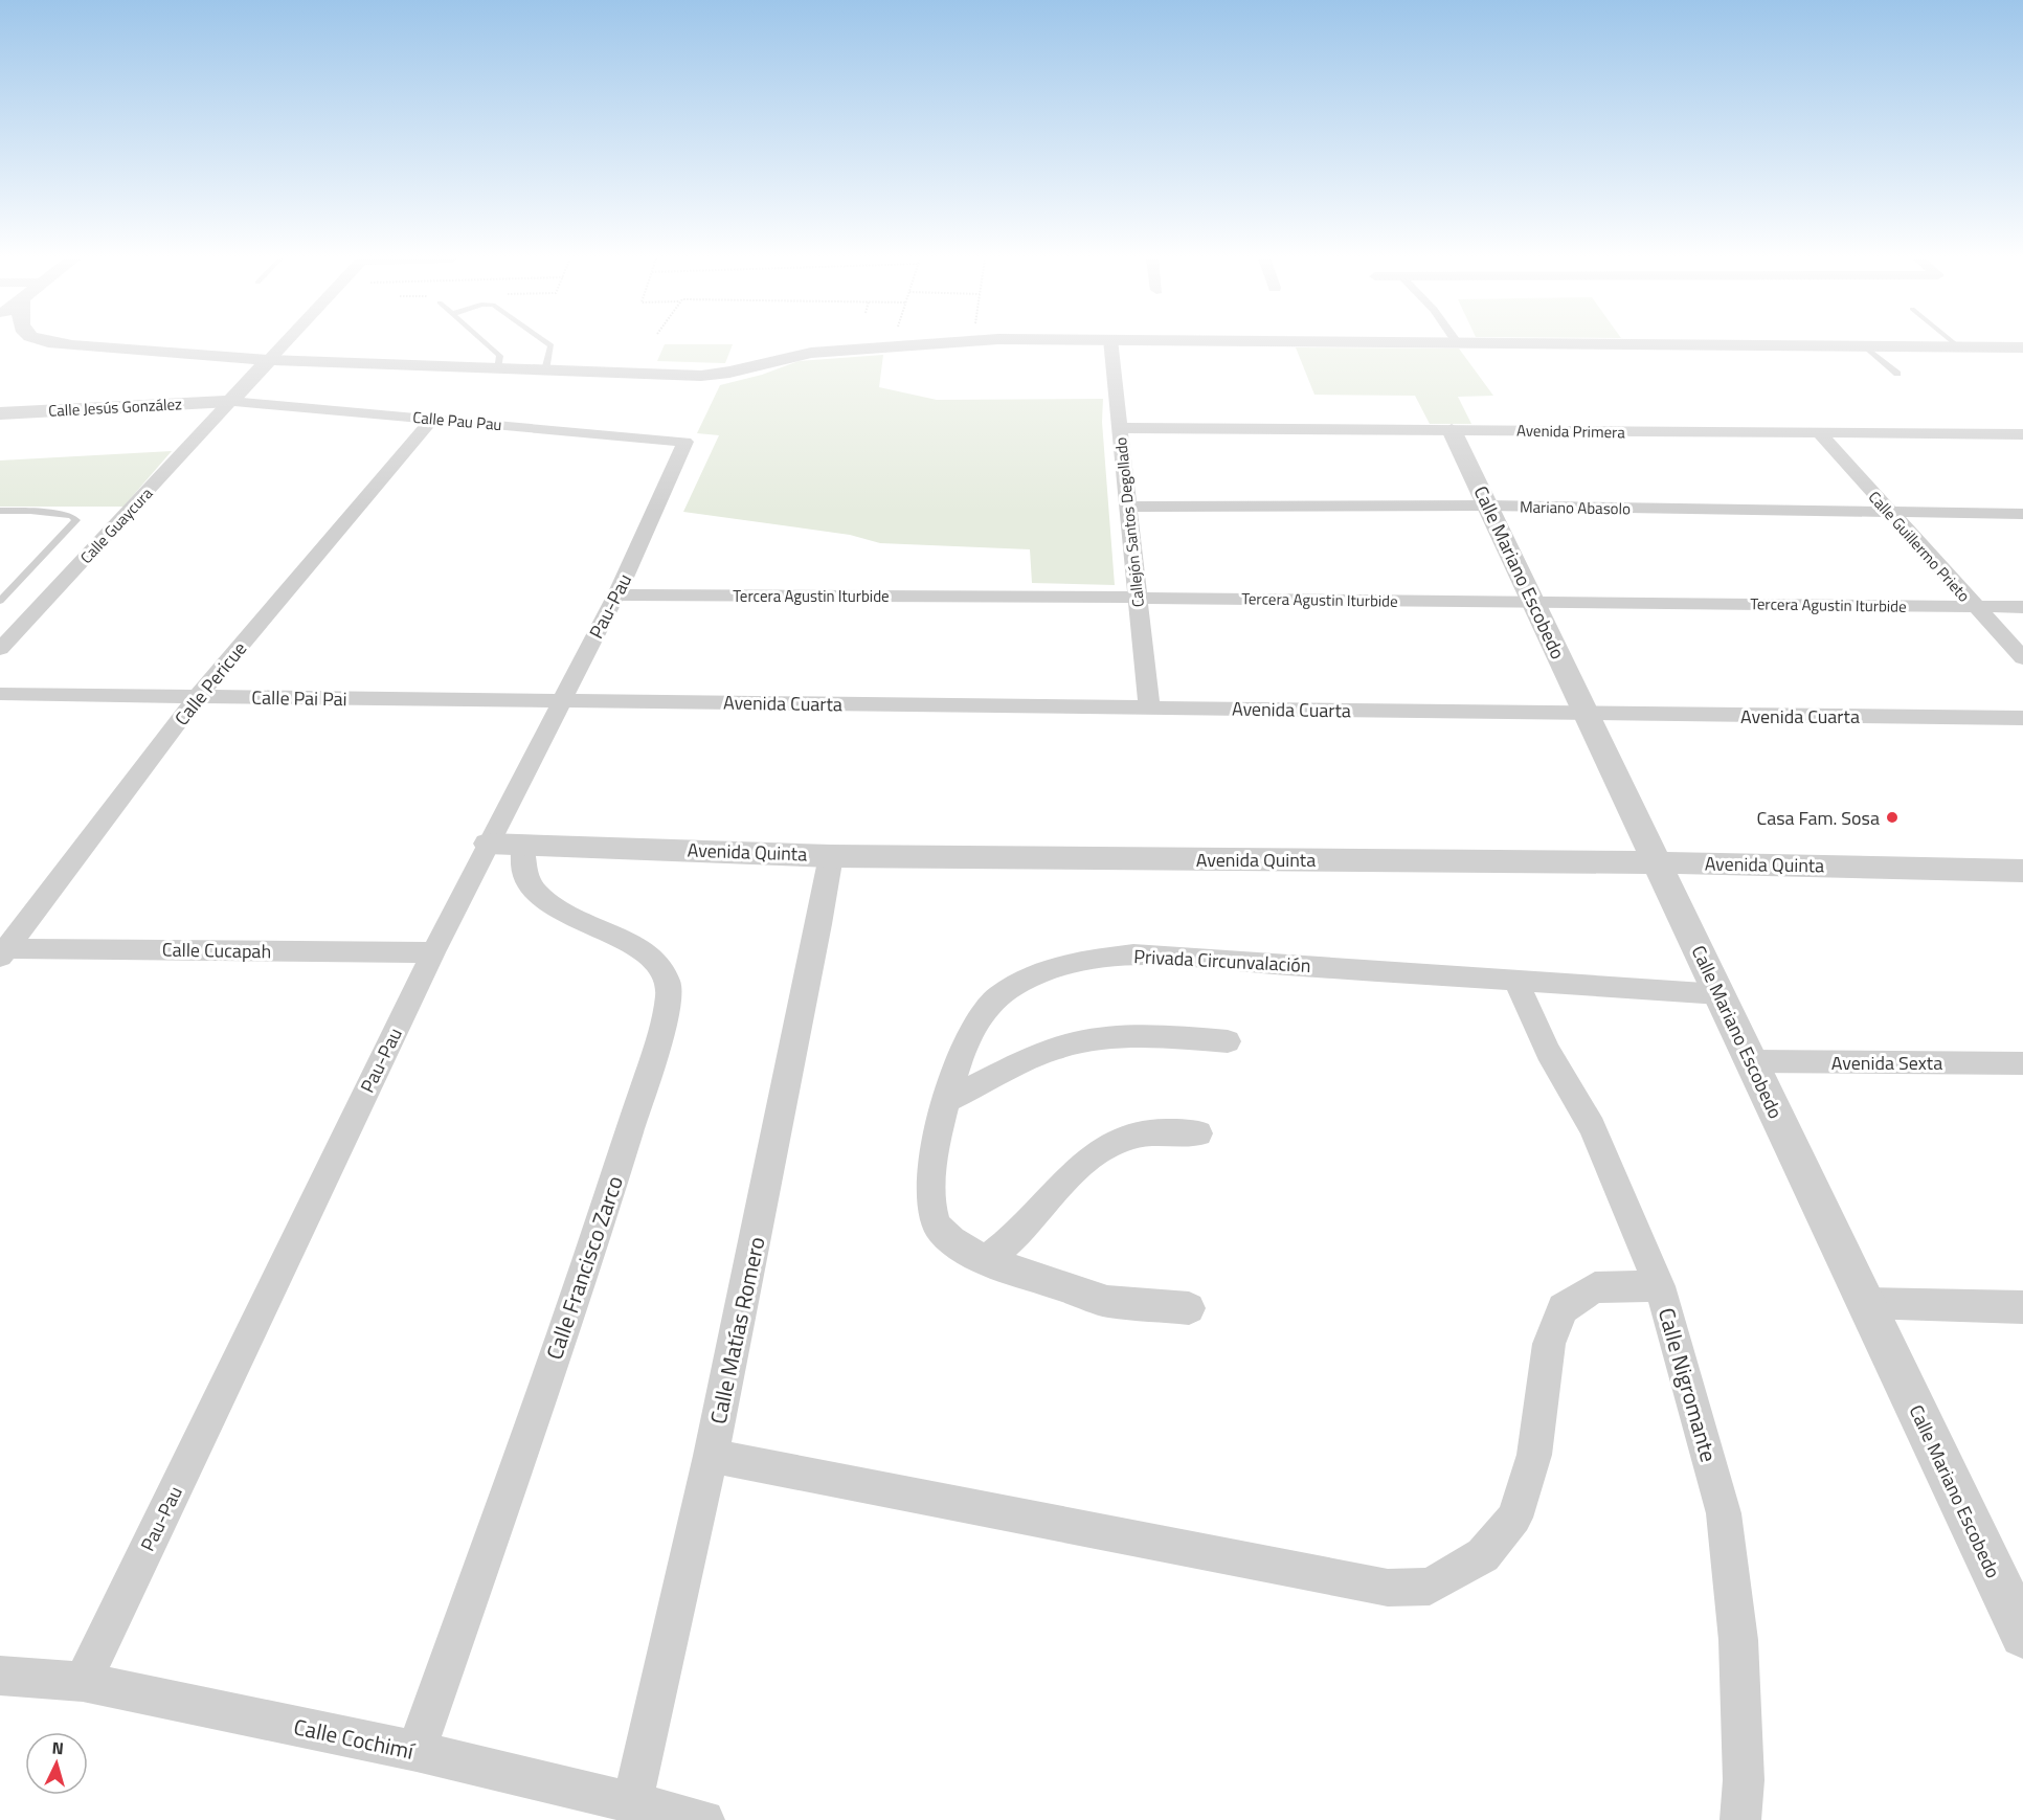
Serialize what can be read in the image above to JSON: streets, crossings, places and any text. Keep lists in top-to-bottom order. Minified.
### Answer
{"streets":{"street":["Calle Jesús González","Calle Pau Pau","Avenida Primera","Mariano Abasolo","Callejón Santos Degollado","Calle Guaycura","Calle Guillermo Prieto","Calle Mariano Escobedo","Tercera Agustin Iturbide","Pau-Pau","Calle Pericue","Calle Pai Pai","Avenida Cuarta","Avenida Quinta","Calle Cucapah","Privada Circunvalación","Avenida Sexta","Calle Francisco Zarco","Calle Matías Romero","Calle Nigromante","Calle Cochimí"]},"crossings":[["Calle Jesús González","Calle Pau Pau"],["Calle Jesús González","Calle Guaycura"],["Calle Pau Pau","Calle Guaycura"],["Calle Pau Pau","Pau-Pau"],["Calle Pau Pau","Calle Pericue"],["Avenida Primera","Callejón Santos Degollado"],["Avenida Primera","Calle Guillermo Prieto"],["Avenida Primera","Calle Mariano Escobedo"],["Mariano Abasolo","Callejón Santos Degollado"],["Mariano Abasolo","Calle Guillermo Prieto"],["Mariano Abasolo","Calle Mariano Escobedo"],["Callejón Santos Degollado","Tercera Agustin Iturbide"],["Callejón Santos Degollado","Avenida Cuarta"],["Calle Guillermo Prieto","Tercera Agustin Iturbide"],["Calle Mariano Escobedo","Tercera Agustin Iturbide"],["Calle Mariano Escobedo","Avenida Cuarta"],["Calle Mariano Escobedo","Avenida Quinta"],["Calle Mariano Escobedo","Privada Circunvalación"],["Calle Mariano Escobedo","Avenida Sexta"],["Tercera Agustin Iturbide","Pau-Pau"],["Pau-Pau","Calle Pai Pai"],["Pau-Pau","Avenida Cuarta"],["Pau-Pau","Avenida Quinta"],["Pau-Pau","Calle Cucapah"],["Pau-Pau","Calle Cochimí"],["Calle Pericue","Calle Pai Pai"],["Calle Pericue","Calle Cucapah"],["Calle Pai Pai","Avenida Cuarta"],["Avenida Quinta","Calle Francisco Zarco"],["Avenida Quinta","Calle Matías Romero"],["Privada Circunvalación","Calle Nigromante"],["Calle Francisco Zarco","Calle Cochimí"],["Calle Matías Romero","Calle Cochimí"]],"places":["Casa Fam. Sosa"],"north":"top"}
